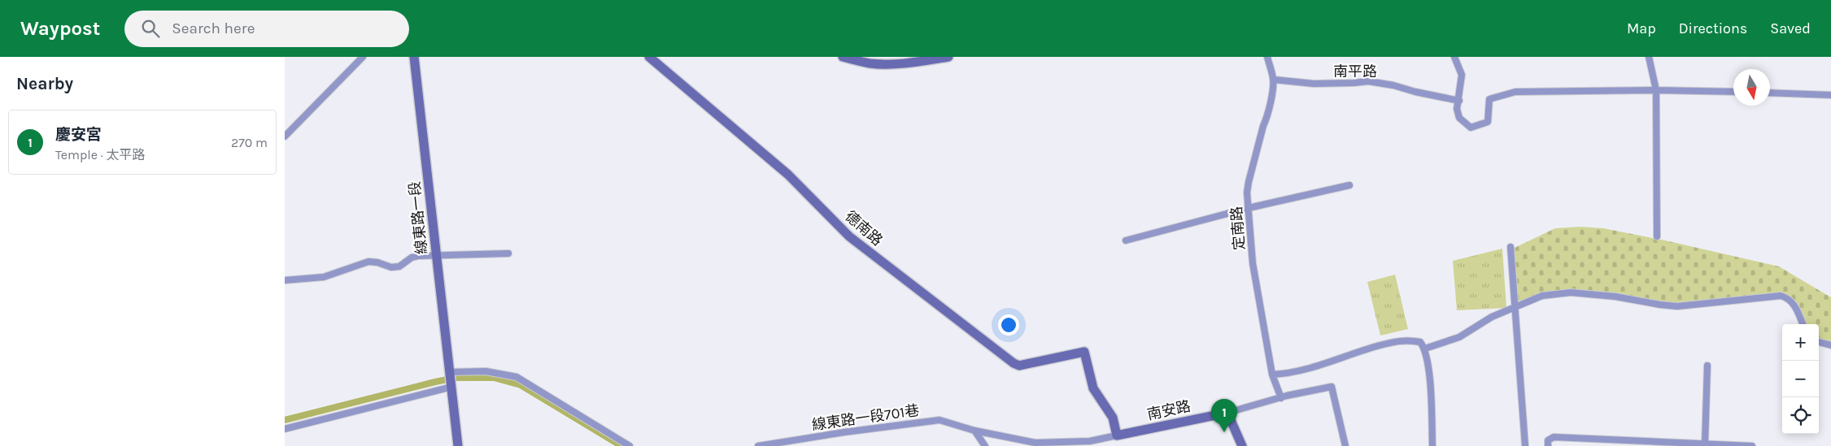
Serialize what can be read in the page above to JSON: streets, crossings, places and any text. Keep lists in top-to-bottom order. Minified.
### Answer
{"streets":{"street":["南平路","線東路一段","德南路","定南路","南安路","線東路一段701巷"]},"crossings":[["南平路","定南路"],["德南路","南安路"],["德南路","線東路一段701巷"],["南安路","線東路一段701巷"]],"north":"bottom","page":{"header":"Waypost","search":"Search here","nav":["Map","Directions","Saved"],"heading":"Nearby","list":[{"mark":"1","name":"慶安宮","note":"Temple · 太平路","value":"270 m"}],"map_buttons":["+","−"],"pins":"1"}}
